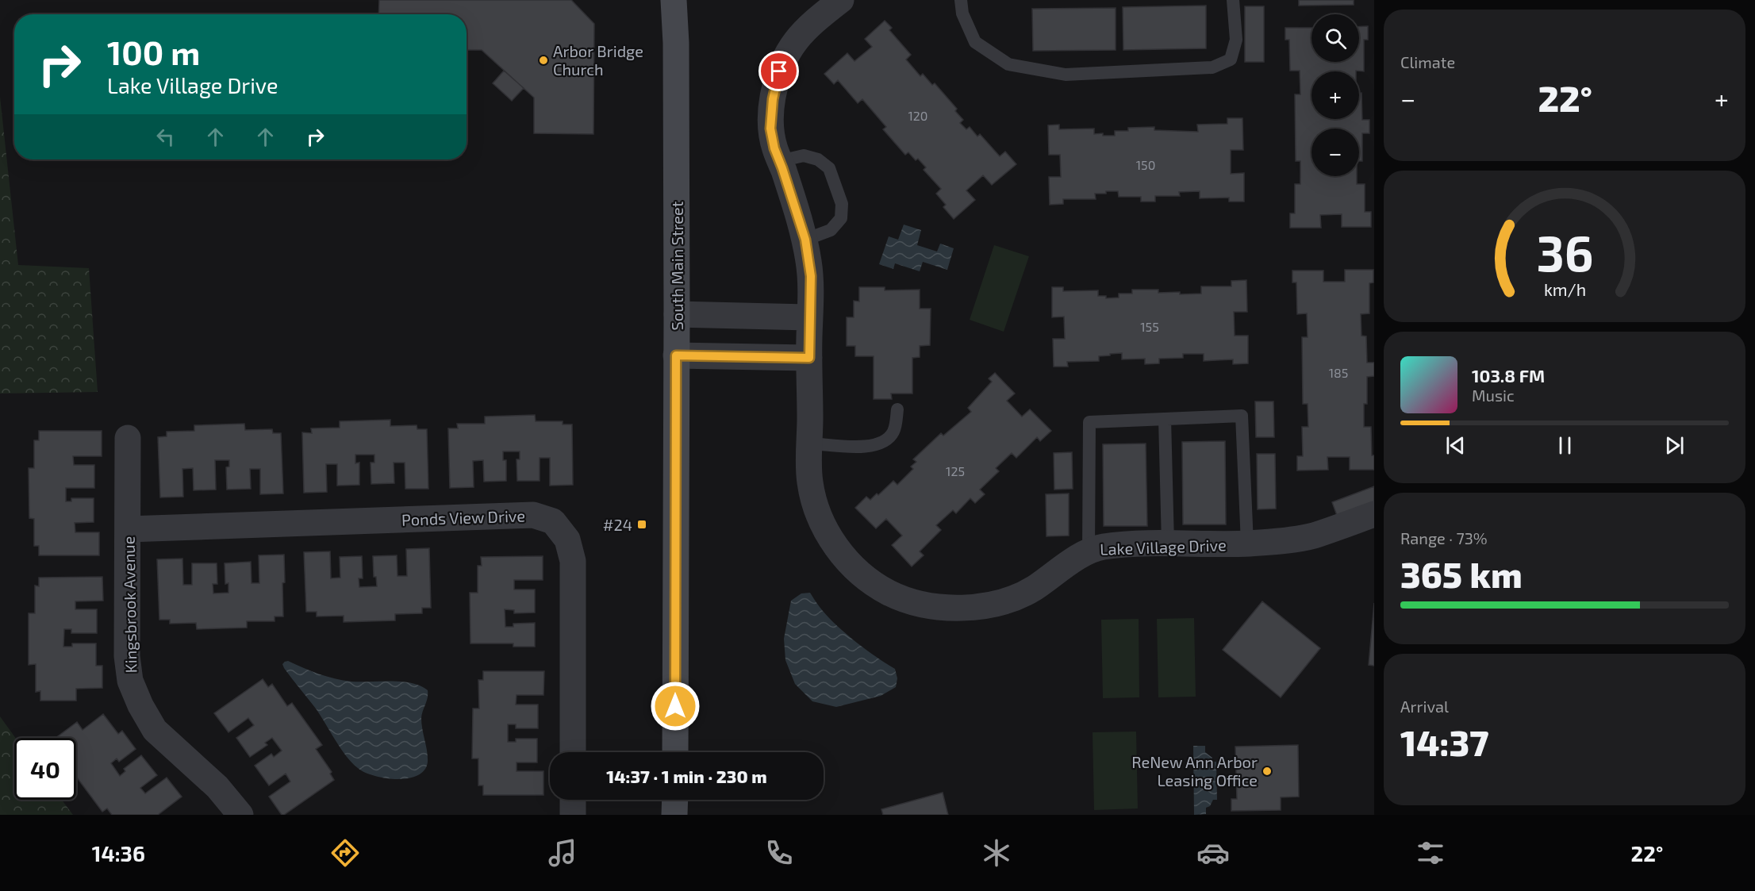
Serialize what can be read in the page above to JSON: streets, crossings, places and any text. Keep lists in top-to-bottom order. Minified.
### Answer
{"streets":{"street":["South Main Street","Ponds View Drive","Lake Village Drive","Kingsbrook Avenue"]},"crossings":[["Ponds View Drive","Kingsbrook Avenue"]],"places":{"other":["Arbor Bridge Church","ReNew Ann Arbor Leasing Office"],"transit":["#24"]},"house_numbers":["120","150","155","185","125"],"page":{"tile":["Climate",["Range · 73%","365 km"],["Arrival","14:37"]],"map_buttons":["+","−"],"turn":["100 m","Lake Village Drive"],"heat":["−","22°","+"],"song":["103.8 FM","Music"],"limit":"40","trip":"14:37 · 1 min · 230 m","tabs":["14:36","22°"],"gauge":["36","km/h"]}}
